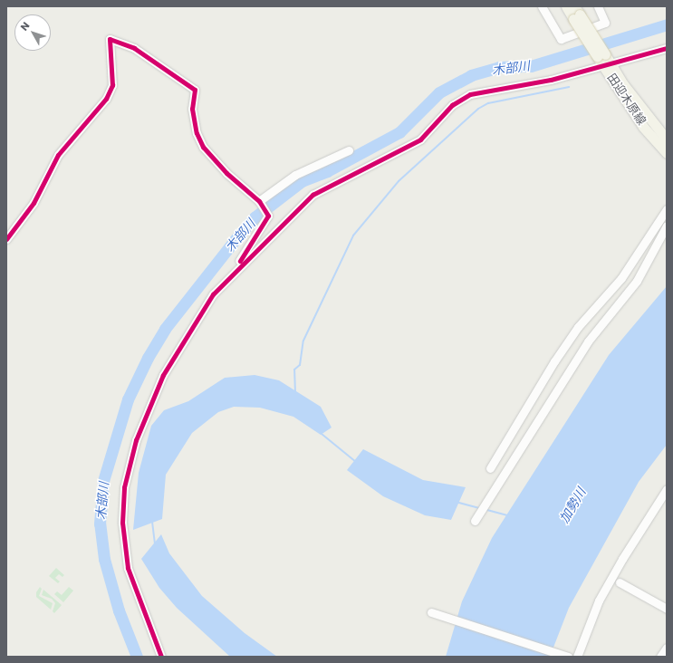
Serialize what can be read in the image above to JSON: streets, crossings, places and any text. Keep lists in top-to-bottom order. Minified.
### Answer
{"streets":{"main road":["田迎木原線"]},"water":["木部川","加勢川"],"north":"top left"}
